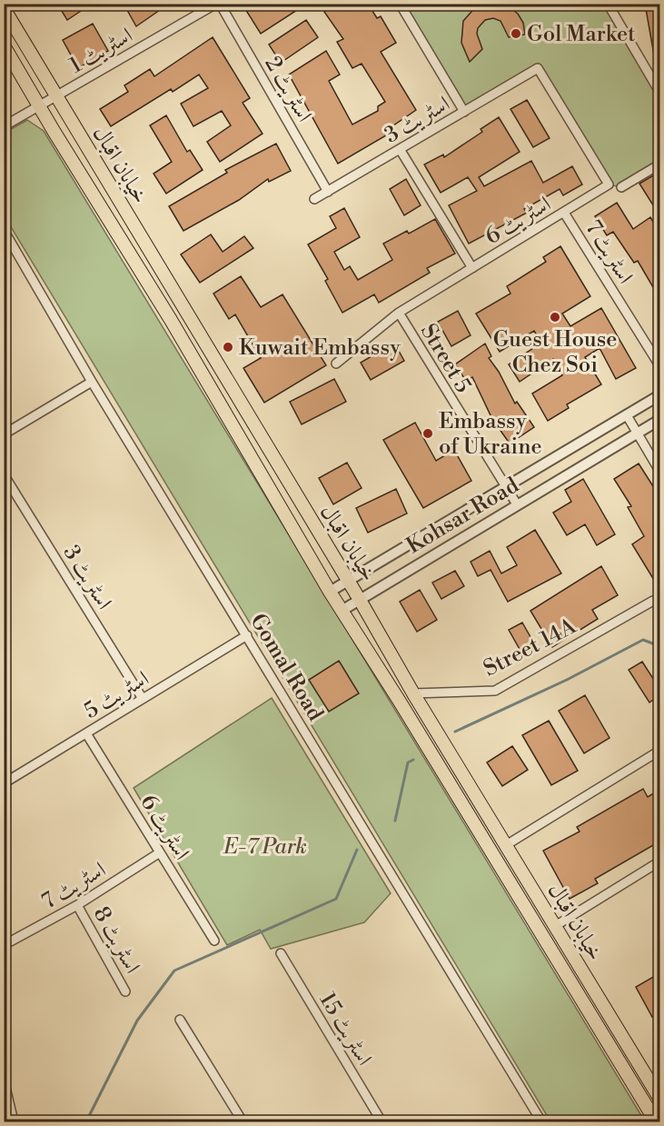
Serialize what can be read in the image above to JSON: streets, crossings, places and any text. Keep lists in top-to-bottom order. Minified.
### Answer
{"streets":{"main road":["خیابان اقبال"],"street":["اسٹریٹ 1","اسٹریٹ 2","اسٹریٹ 3","اسٹریٹ 6","اسٹریٹ 7","Street 5","Kohsar Road","Street 14A","Gomal Road","اسٹریٹ 5","اسٹریٹ 8","اسٹریٹ 15"]},"crossings":[["اسٹریٹ 1","خیابان اقبال"],["اسٹریٹ 2","اسٹریٹ 3"],["اسٹریٹ 3","اسٹریٹ 6"],["اسٹریٹ 3","اسٹریٹ 5"],["خیابان اقبال","Kohsar Road"],["خیابان اقبال","Street 14A"],["اسٹریٹ 6","اسٹریٹ 7"],["اسٹریٹ 6","Street 5"],["اسٹریٹ 6","اسٹریٹ 5"],["اسٹریٹ 7","اسٹریٹ 8"],["Street 5","Kohsar Road"],["Gomal Road","اسٹریٹ 5"]],"parks":["E-7 Park"],"places":["Gol Market","Guest House Chez Soi","Kuwait Embassy","Embassy of Ukraine"]}
